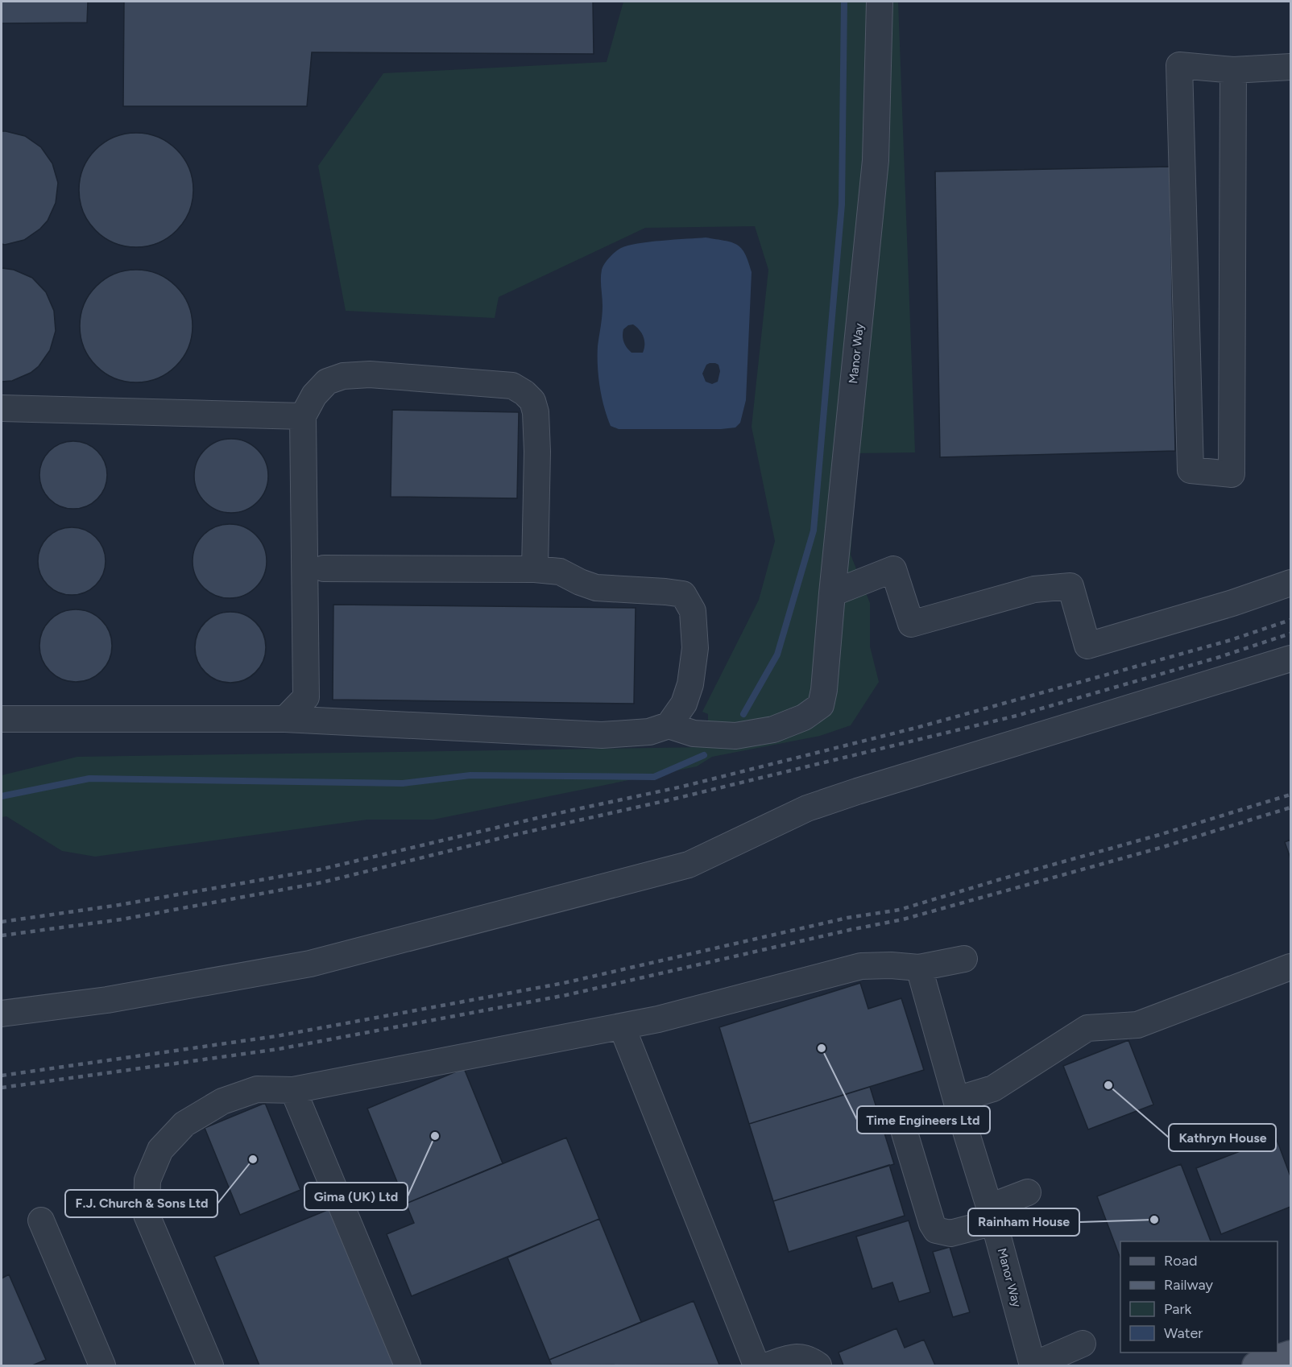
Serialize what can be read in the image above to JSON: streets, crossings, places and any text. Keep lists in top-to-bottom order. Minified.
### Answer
{"streets":{"street":["Manor Way"]},"places":["Time Engineers Ltd","Kathryn House","Gima (UK) Ltd","F.J. Church & Sons Ltd","Rainham House"],"legend":["Road","Railway","Park","Water"]}
